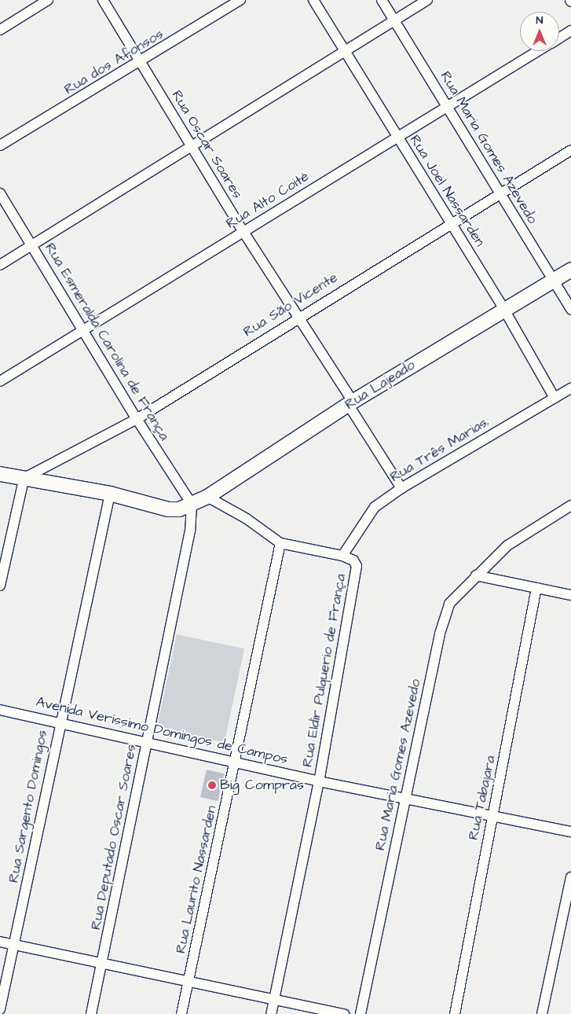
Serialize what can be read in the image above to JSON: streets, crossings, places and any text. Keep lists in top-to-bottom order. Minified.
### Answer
{"streets":{"street":["Rua dos Afonsos","Rua Oscar Soares","Rua Maria Gomes Azevedo","Rua Joel Nassarden","Rua Alto Coité","Rua São Vicente","Rua Esmeralda Carolina de França","Rua Lajeado","Rua Três Marias,","Rua Eldir Pulquerio de França","Avenida Veríssimo Domingos de Campos","Rua Tabajara","Rua Sargento Domingos","Rua Deputado Oscar Soares","Rua Laurito Nassarden"]},"crossings":[["Rua dos Afonsos","Rua Oscar Soares"],["Rua Oscar Soares","Rua Alto Coité"],["Rua Oscar Soares","Rua São Vicente"],["Rua Oscar Soares","Rua Lajeado"],["Rua Oscar Soares","Rua Três Marias,"],["Rua Maria Gomes Azevedo","Rua Alto Coité"],["Rua Maria Gomes Azevedo","Rua São Vicente"],["Rua Maria Gomes Azevedo","Rua Lajeado"],["Rua Maria Gomes Azevedo","Avenida Veríssimo Domingos de Campos"],["Rua Joel Nassarden","Rua Alto Coité"],["Rua Joel Nassarden","Rua São Vicente"],["Rua Joel Nassarden","Rua Lajeado"],["Rua Joel Nassarden","Rua Três Marias,"],["Rua Alto Coité","Rua Esmeralda Carolina de França"],["Rua São Vicente","Rua Esmeralda Carolina de França"],["Rua São Vicente","Rua Lajeado"],["Rua Esmeralda Carolina de França","Rua Lajeado"],["Rua Esmeralda Carolina de França","Rua Deputado Oscar Soares"],["Rua Lajeado","Rua Eldir Pulquerio de França"],["Rua Lajeado","Rua Sargento Domingos"],["Rua Lajeado","Rua Deputado Oscar Soares"],["Rua Três Marias,","Rua Eldir Pulquerio de França"],["Rua Eldir Pulquerio de França","Avenida Veríssimo Domingos de Campos"],["Rua Eldir Pulquerio de França","Rua Laurito Nassarden"],["Avenida Veríssimo Domingos de Campos","Rua Tabajara"],["Avenida Veríssimo Domingos de Campos","Rua Sargento Domingos"],["Avenida Veríssimo Domingos de Campos","Rua Deputado Oscar Soares"],["Avenida Veríssimo Domingos de Campos","Rua Laurito Nassarden"]],"places":["Big Compras"],"north":"top"}
